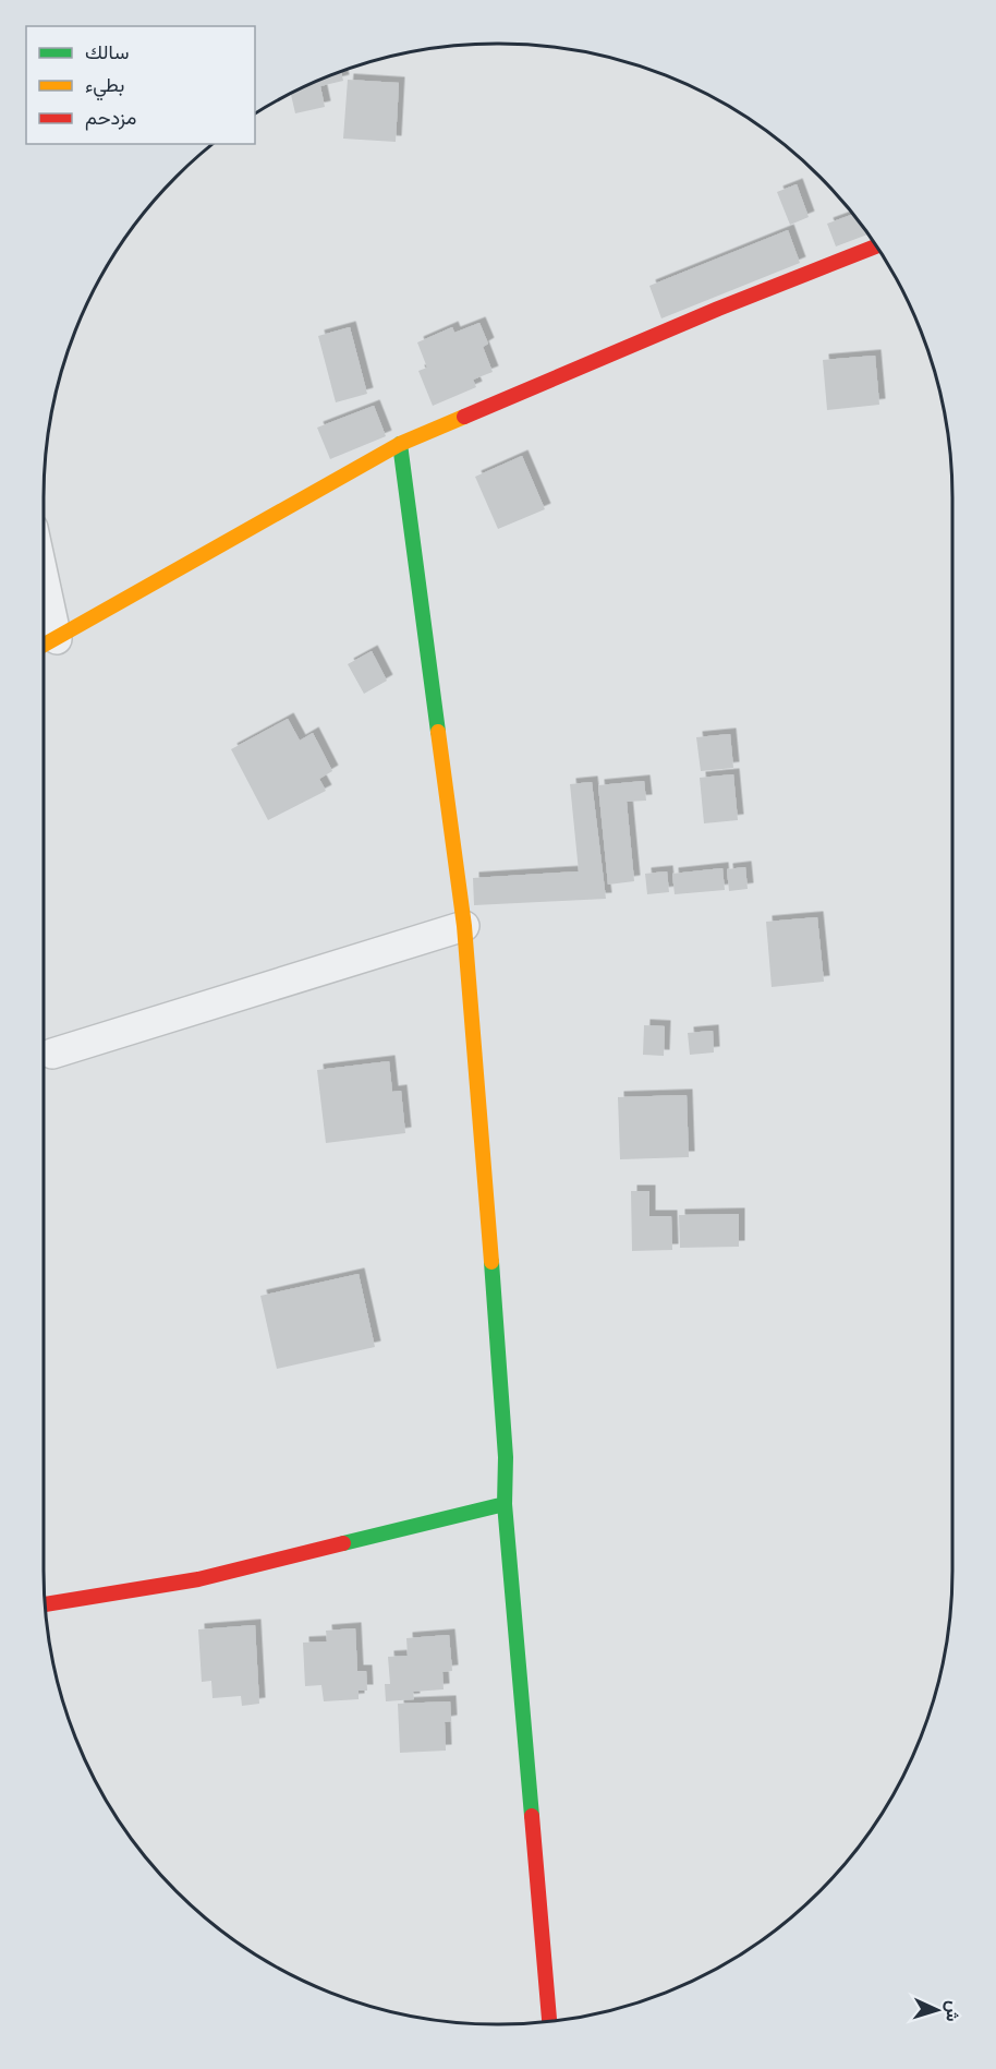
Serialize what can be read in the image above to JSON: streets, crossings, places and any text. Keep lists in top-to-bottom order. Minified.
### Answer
{"legend":["سالك","بطيء","مزدحم"],"north":"right"}
